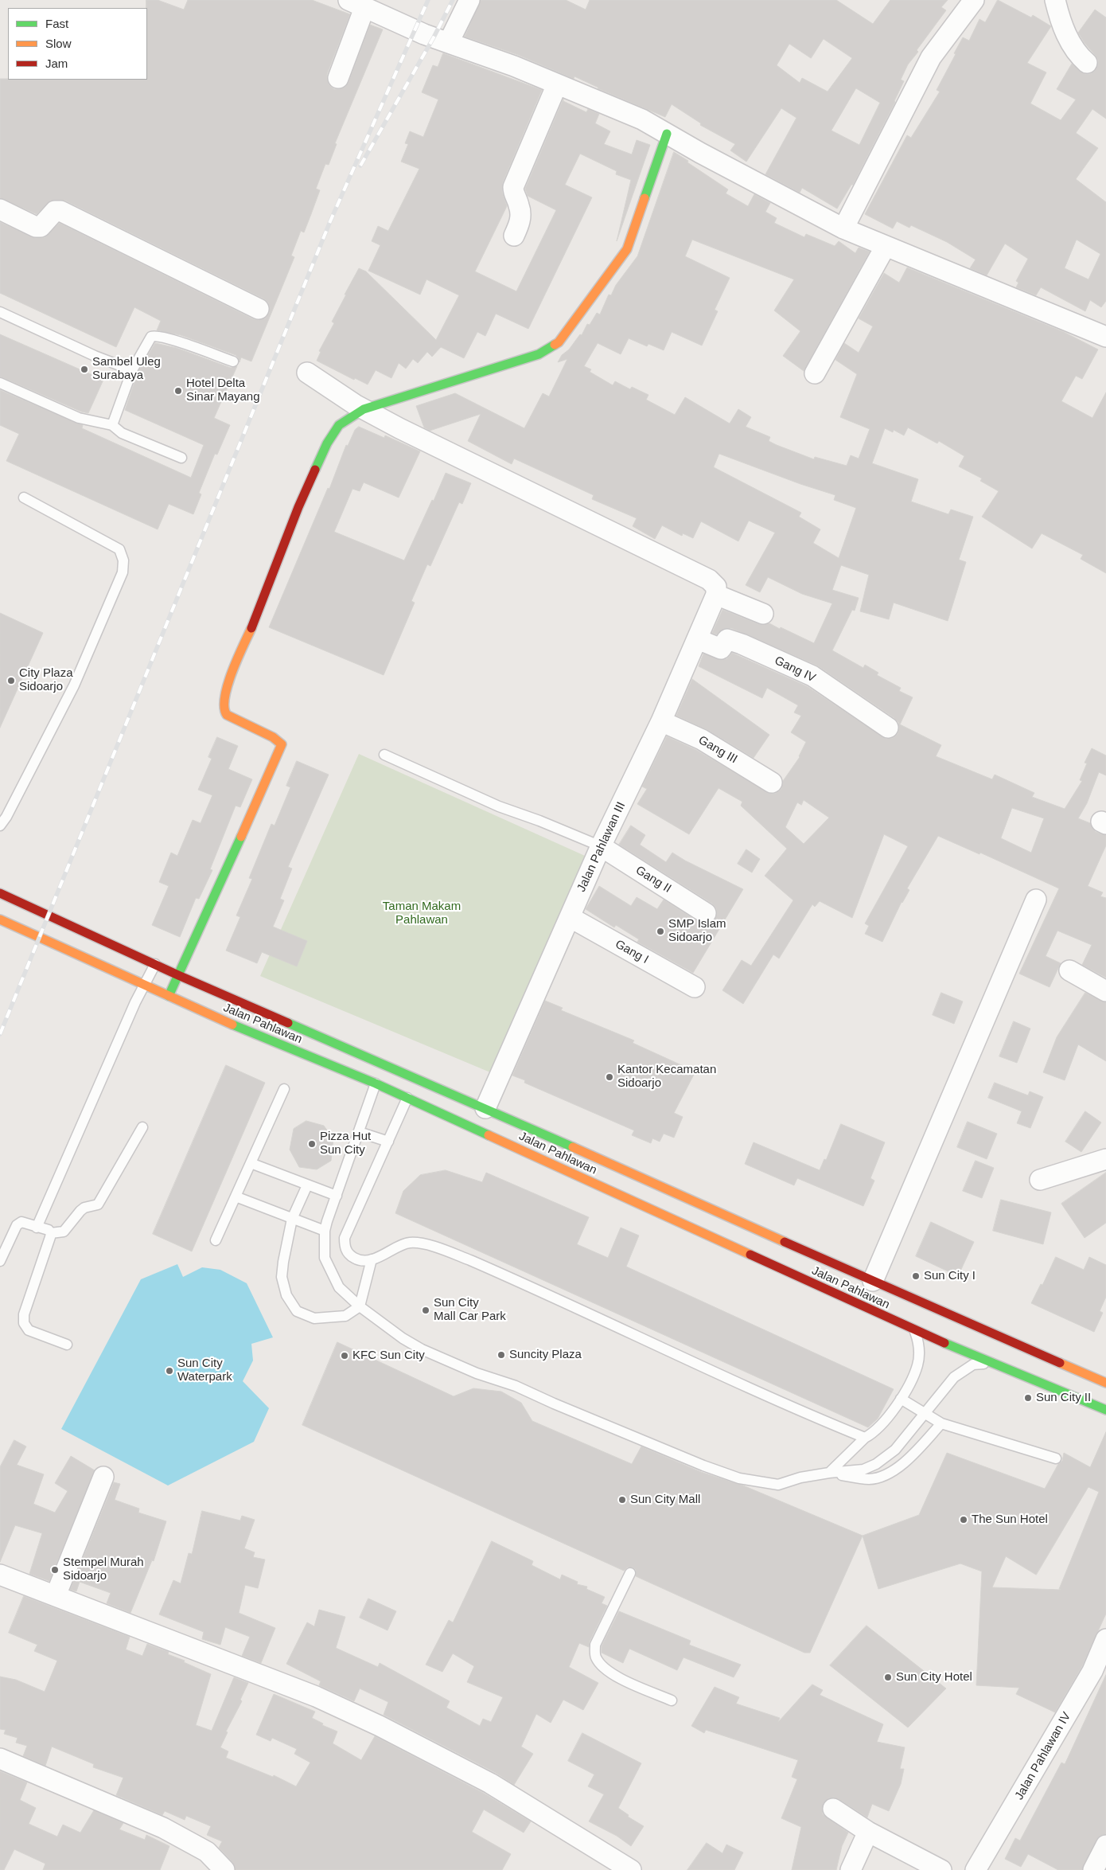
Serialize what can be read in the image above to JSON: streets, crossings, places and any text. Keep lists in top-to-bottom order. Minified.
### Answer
{"streets":{"main road":["Jalan Pahlawan"],"street":["Gang IV","Gang III","Jalan Pahlawan III","Gang II","Gang I","Jalan Pahlawan IV"]},"crossings":[["Gang IV","Jalan Pahlawan III"],["Gang III","Jalan Pahlawan III"],["Jalan Pahlawan III","Gang II"],["Jalan Pahlawan III","Gang I"],["Jalan Pahlawan III","Jalan Pahlawan"]],"parks":["Taman Makam Pahlawan"],"places":["Sambel Uleg Surabaya","Hotel Delta Sinar Mayang","City Plaza Sidoarjo","SMP Islam Sidoarjo","Kantor Kecamatan Sidoarjo","Pizza Hut Sun City","Sun City I","Sun City Mall Car Park","Suncity Plaza","KFC Sun City","Sun City Waterpark","Sun City II","Sun City Mall","The Sun Hotel","Stempel Murah Sidoarjo","Sun City Hotel"],"legend":["Fast","Slow","Jam"]}
